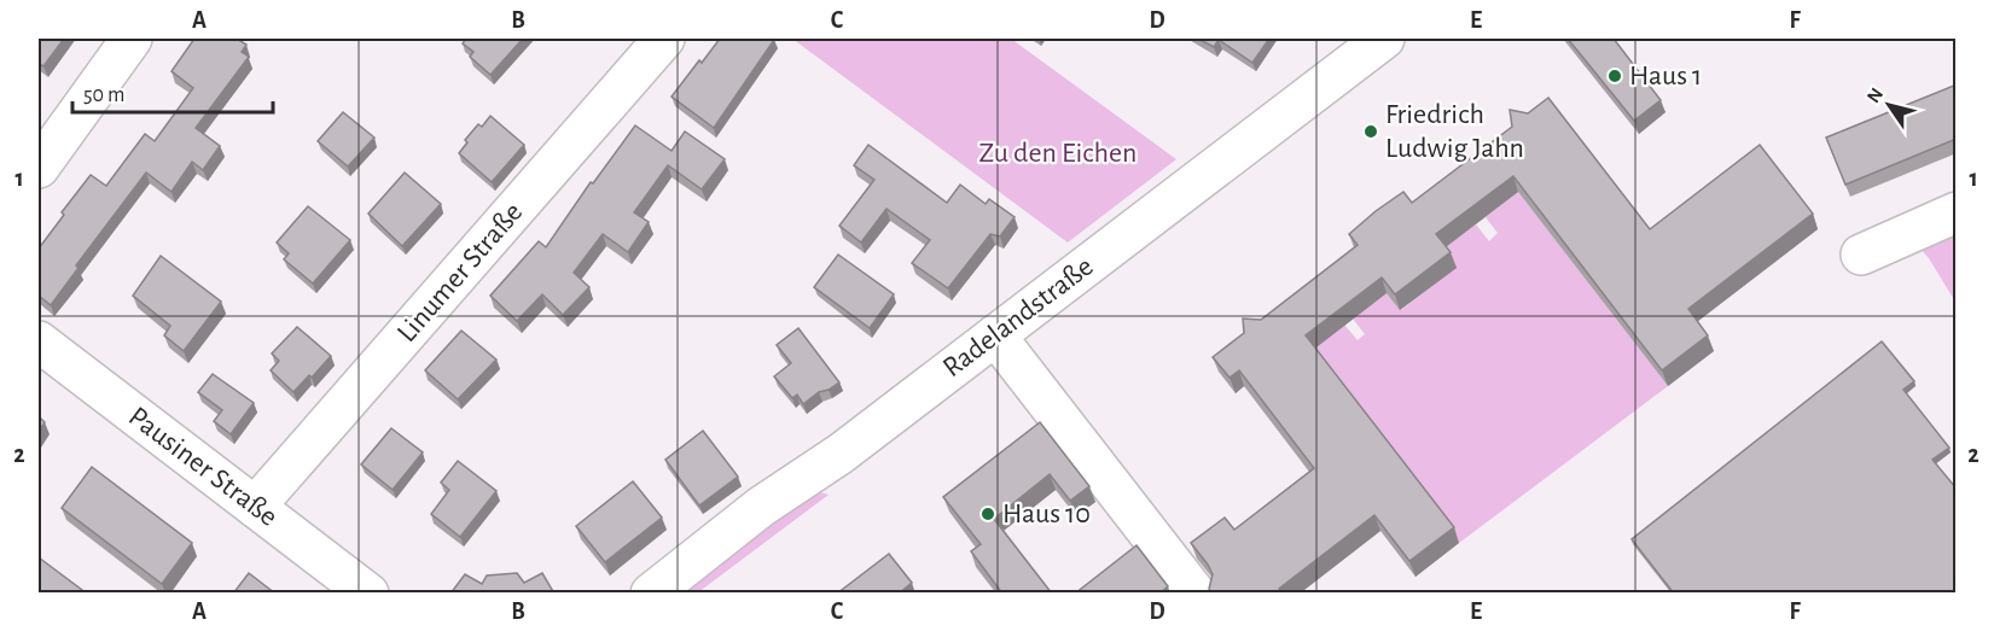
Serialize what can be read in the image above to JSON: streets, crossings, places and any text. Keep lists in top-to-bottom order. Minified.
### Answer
{"streets":{"street":["Linumer Straße","Radelandstraße","Pausiner Straße"]},"crossings":[["Linumer Straße","Pausiner Straße"]],"parks":["Zu den Eichen"],"places":["Haus 1","Friedrich Ludwig Jahn","Haus 10"],"scale_bar":"50 m","north":"top left","grid":{"columns":["A","B","C","D","E","F"],"rows":["1","2"]}}
